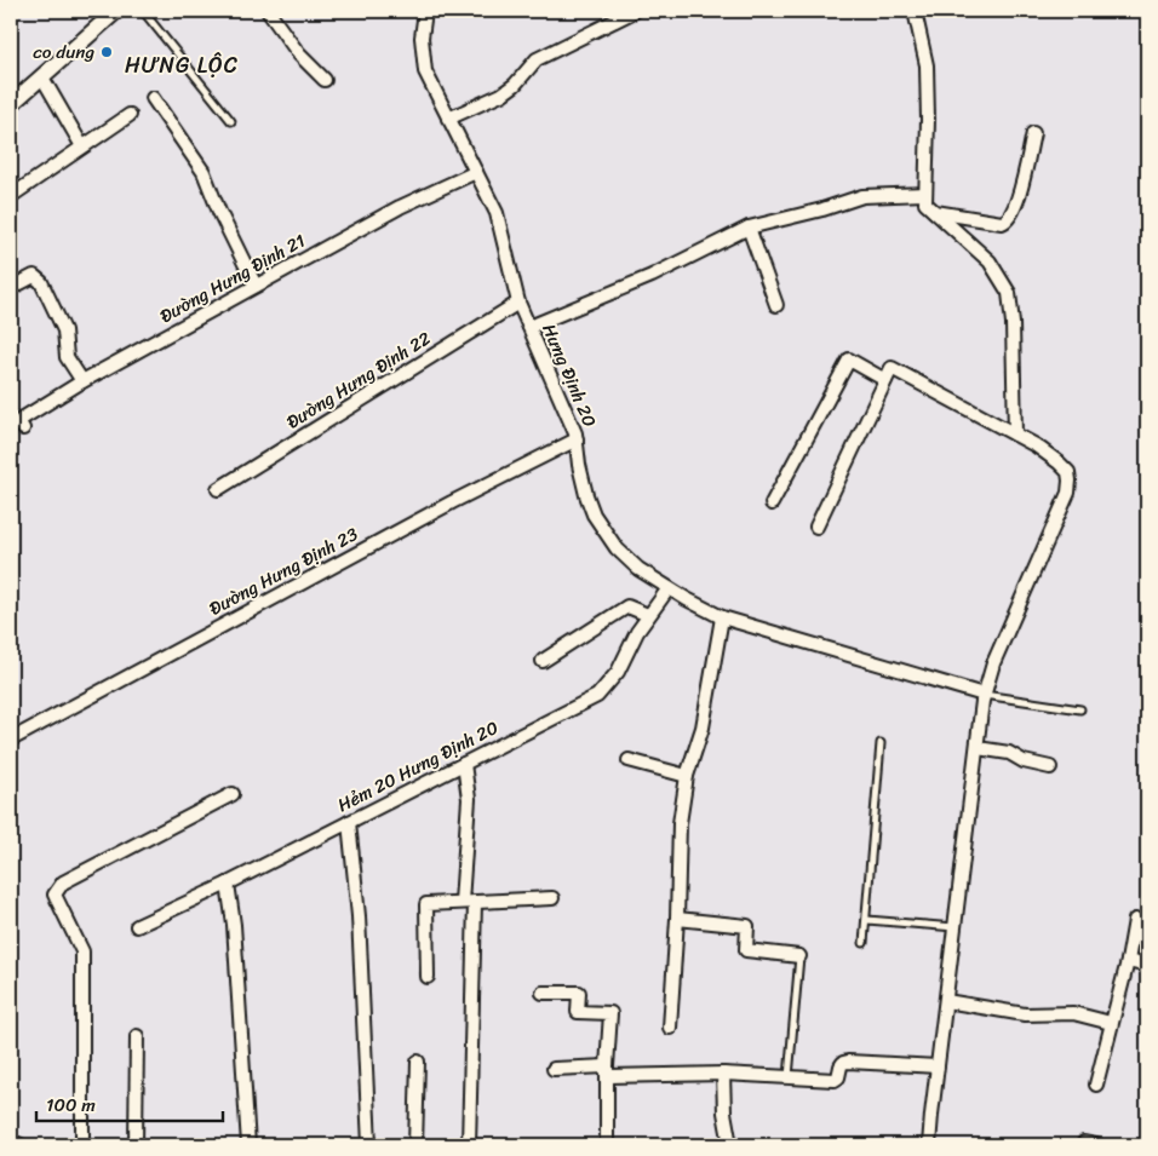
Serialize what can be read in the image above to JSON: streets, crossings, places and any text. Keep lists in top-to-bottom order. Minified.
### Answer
{"streets":{"street":["Đường Hưng Định 21","Hưng Định 20","Đường Hưng Định 22","Đường Hưng Định 23","Hẻm 20 Hưng Định 20"]},"crossings":[["Đường Hưng Định 21","Hưng Định 20"],["Hưng Định 20","Đường Hưng Định 22"],["Hưng Định 20","Đường Hưng Định 23"],["Hưng Định 20","Hẻm 20 Hưng Định 20"]],"districts":["HƯNG LỘC"],"places":["co dung"],"scale_bar":"100 m"}
